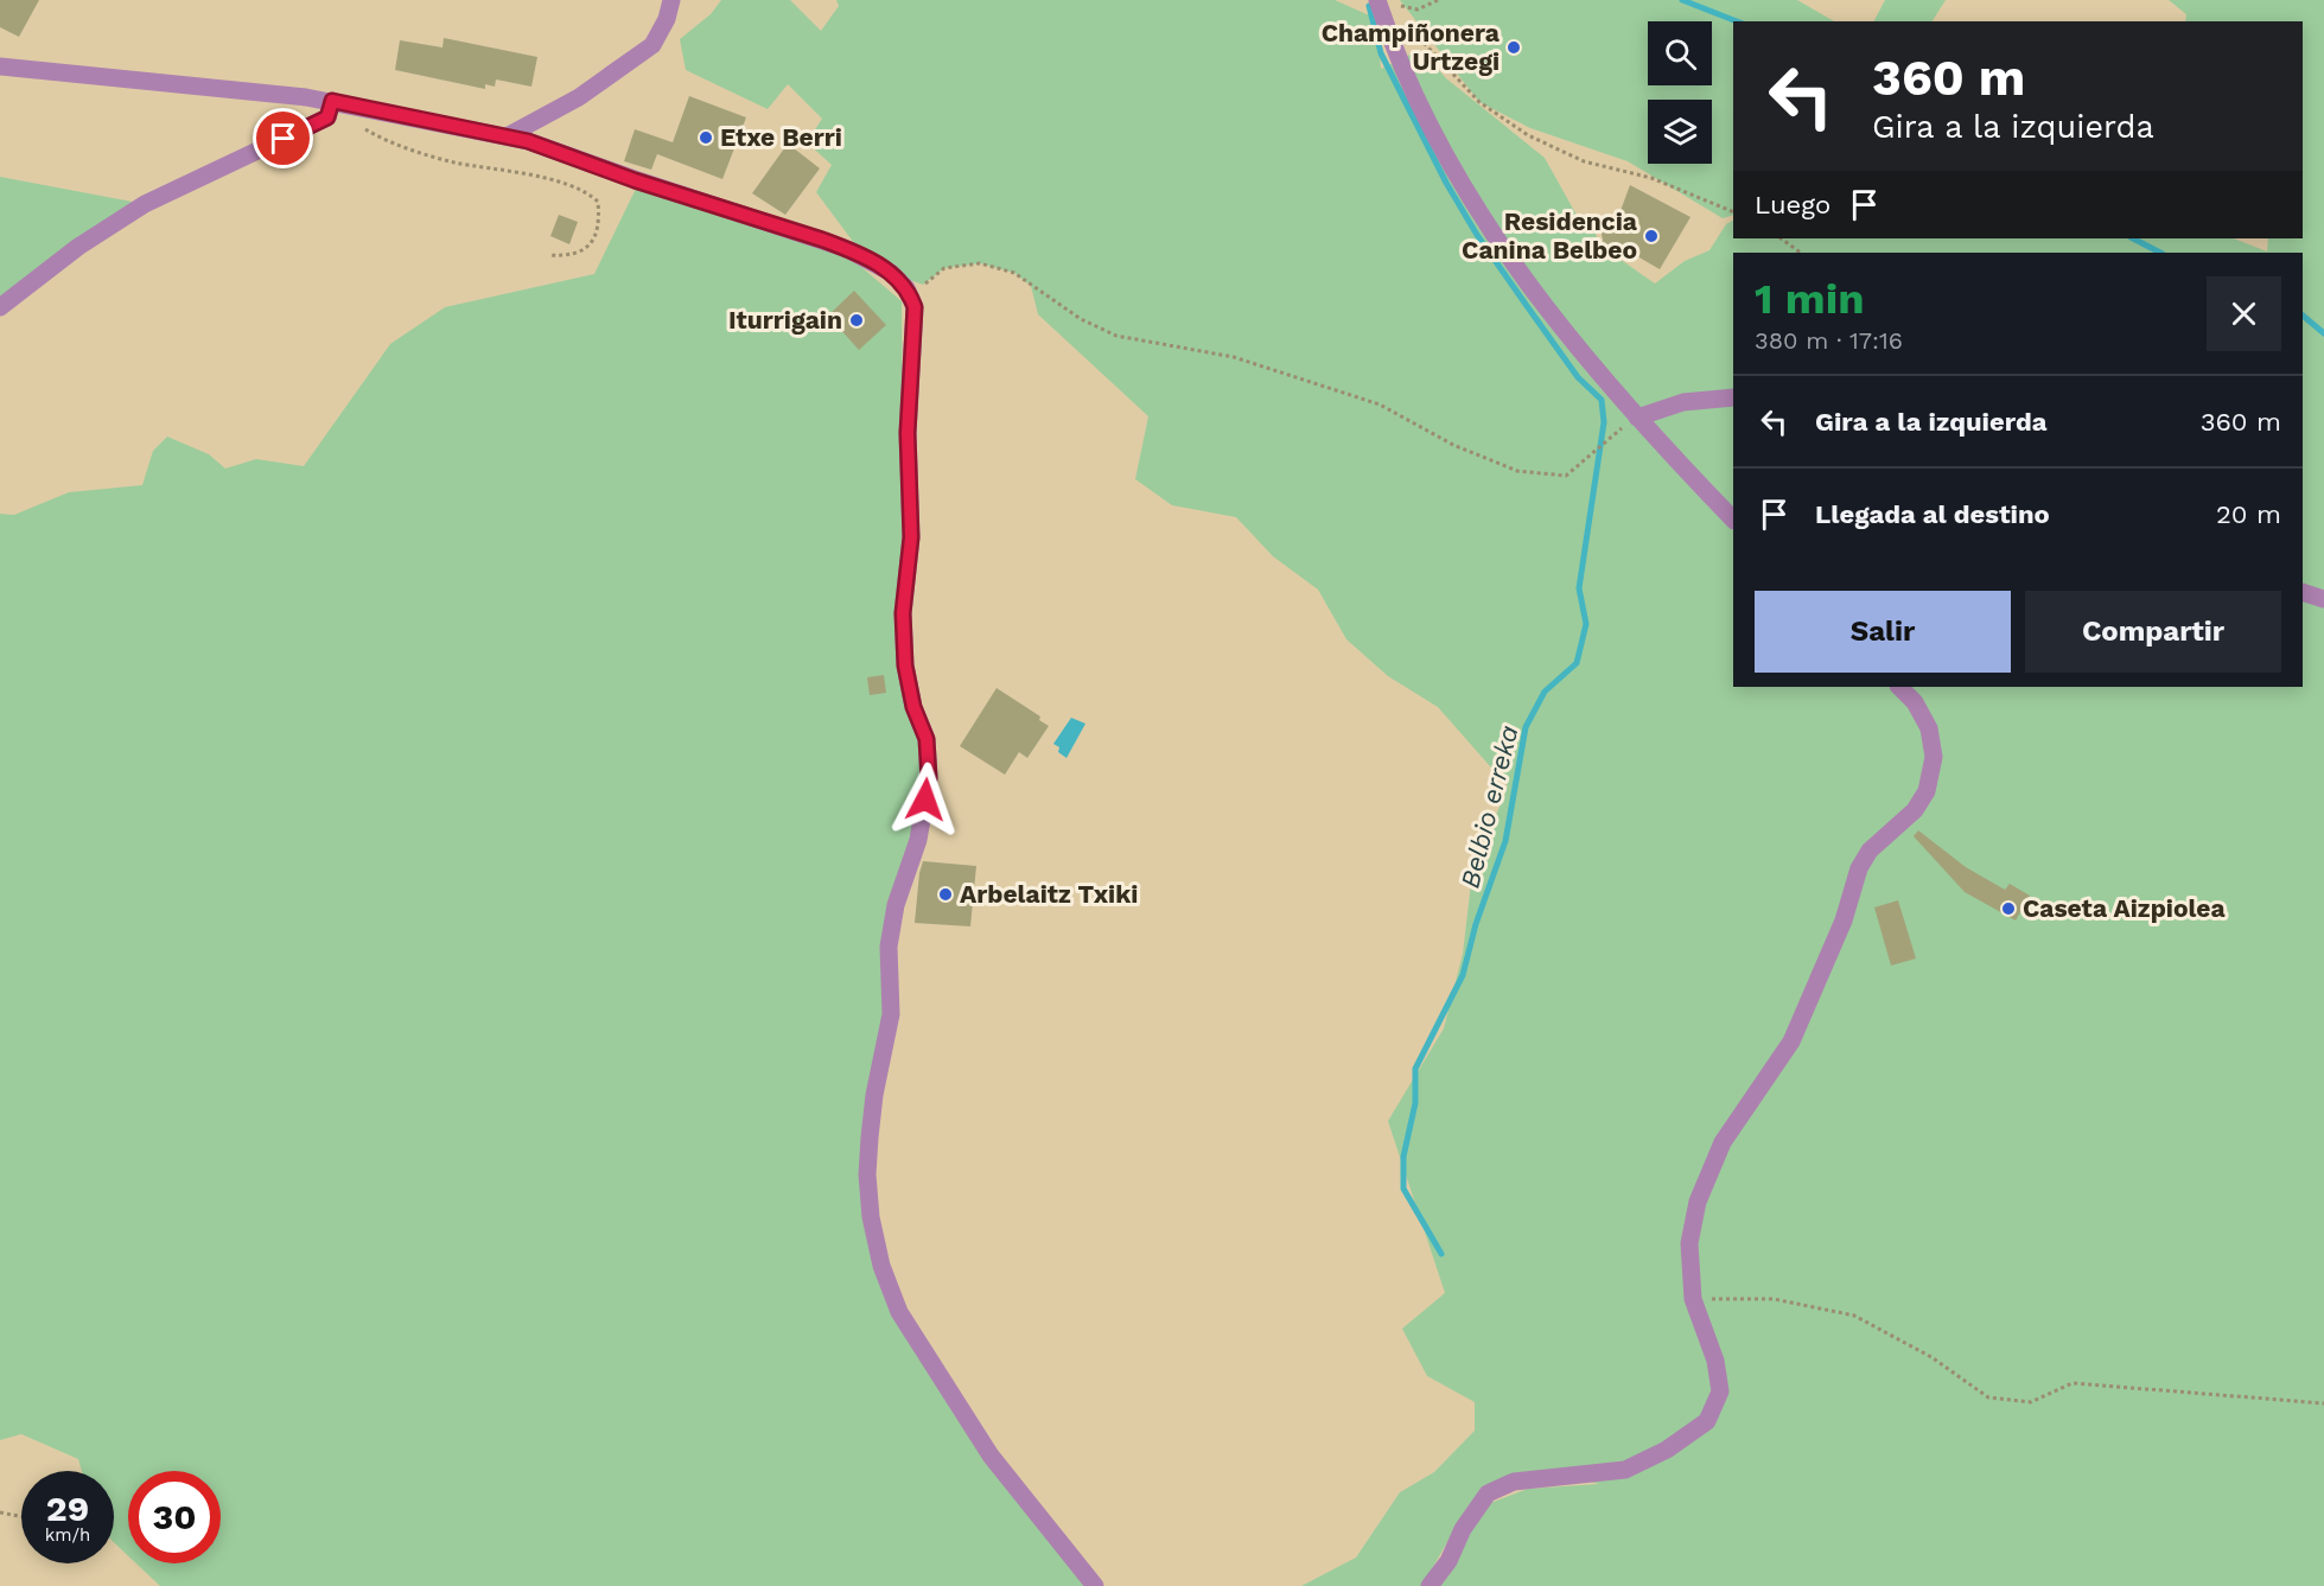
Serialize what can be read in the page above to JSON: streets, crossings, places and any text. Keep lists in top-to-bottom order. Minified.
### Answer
{"water":["Belbio erreka"],"places":["Champiñonera Urtzegi","Etxe Berri","Residencia Canina Belbeo","Iturrigain","Arbelaitz Txiki","Caseta Aizpiolea"],"page":{"turn":["360 m","Gira a la izquierda"],"then":"Luego","heading":["1 min","380 m · 17:16"],"list":[{"name":"Gira a la izquierda","value":"360 m"},{"name":"Llegada al destino","value":"20 m"}],"buttons":["Salir","Compartir"],"speed":"29 km/h","limit":"30"}}
